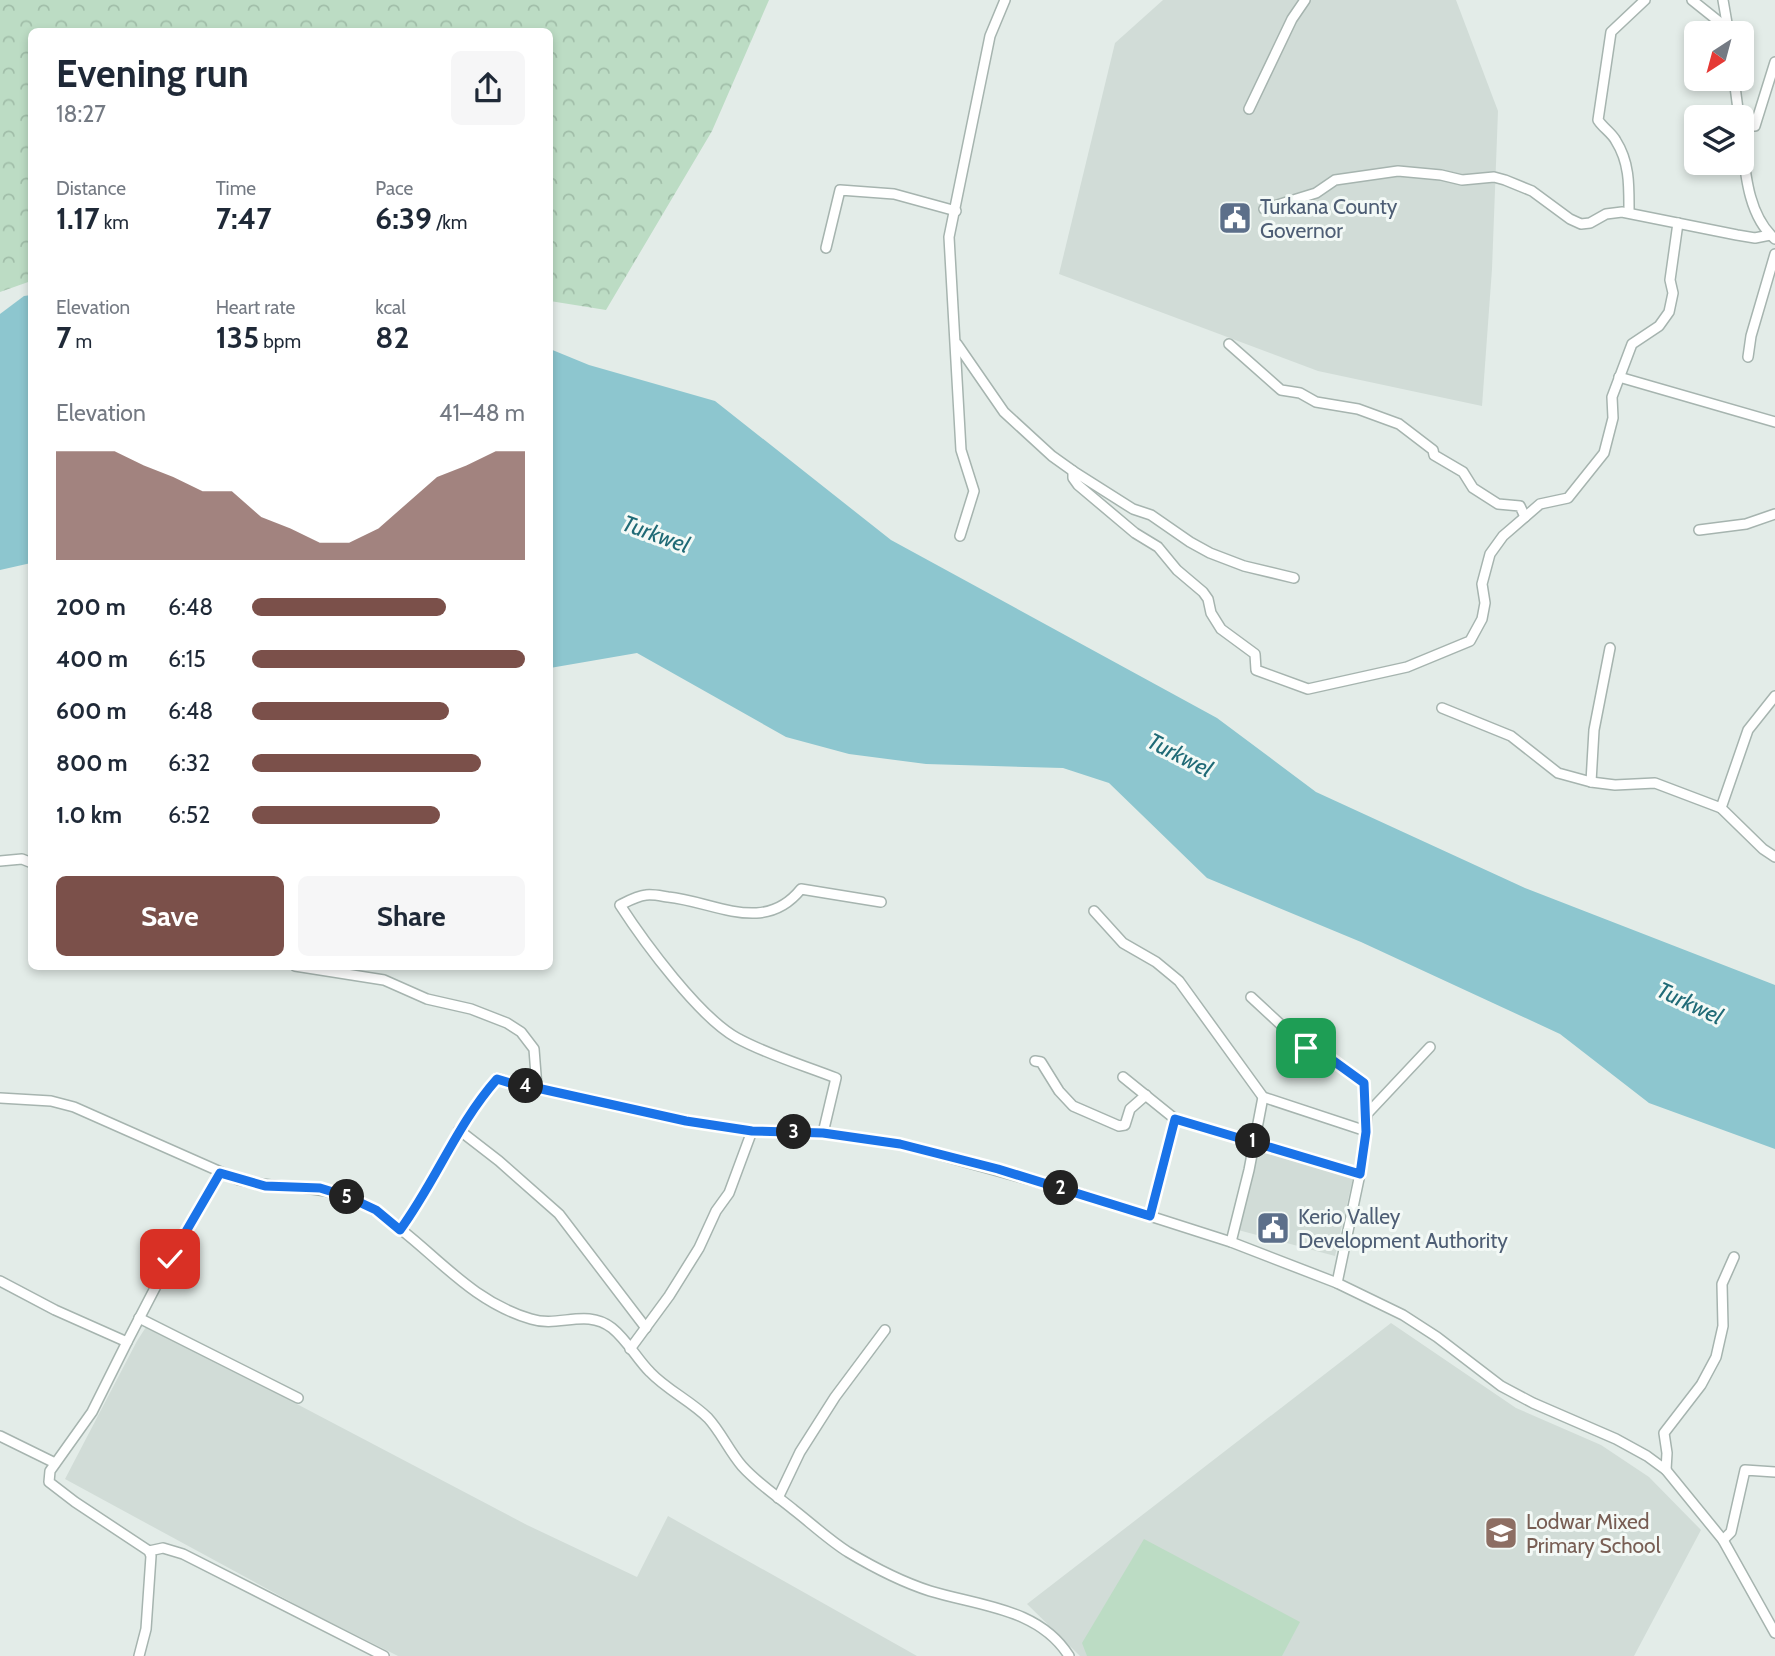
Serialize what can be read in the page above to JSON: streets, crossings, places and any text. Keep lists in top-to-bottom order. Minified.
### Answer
{"water":["Turkwel"],"places":{"public building":["Turkana County Governor","Kerio Valley Development Authority"],"school or university":["Lodwar Mixed Primary School"]},"north":"bottom left","page":{"heading":["Evening run","18:27"],"stats":[["Distance","1.17 km"],["Time","7:47"],["Pace","6:39 /km"],["Elevation","7 m"],["Heart rate","135 bpm"],["kcal","82"]],"chart":["Elevation","41–48 m"],"list":[{"name":"200 m","note":"6:48"},{"name":"400 m","note":"6:15"},{"name":"600 m","note":"6:48"},{"name":"800 m","note":"6:32"},{"name":"1.0 km","note":"6:52"}],"buttons":["Save","Share"],"pins":["4","3","1","2","5"]}}
